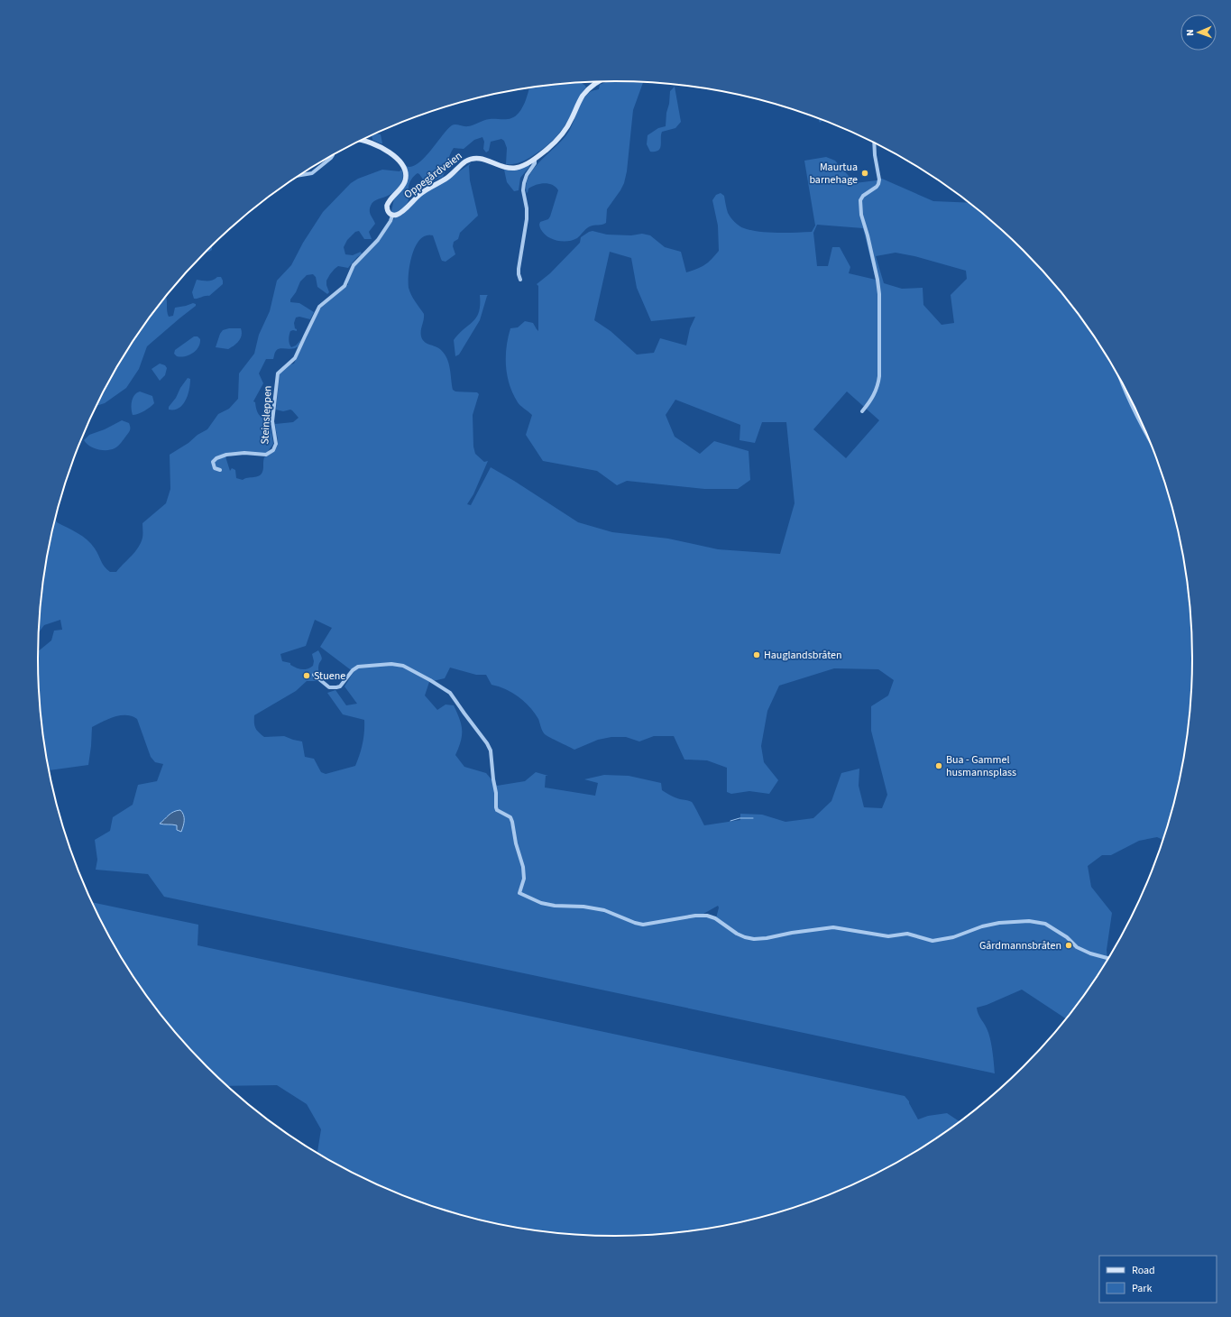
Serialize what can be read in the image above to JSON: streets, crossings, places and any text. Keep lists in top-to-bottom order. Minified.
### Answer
{"streets":{"main road":["Oppegårdveien"],"street":["Steinsleppen"]},"crossings":[["Oppegårdveien","Steinsleppen"]],"places":["Maurtua barnehage","Hauglandsbråten","Stuene","Bua - Gammel husmannsplass","Gårdmannsbråten"],"legend":["Road","Park"],"north":"left"}
